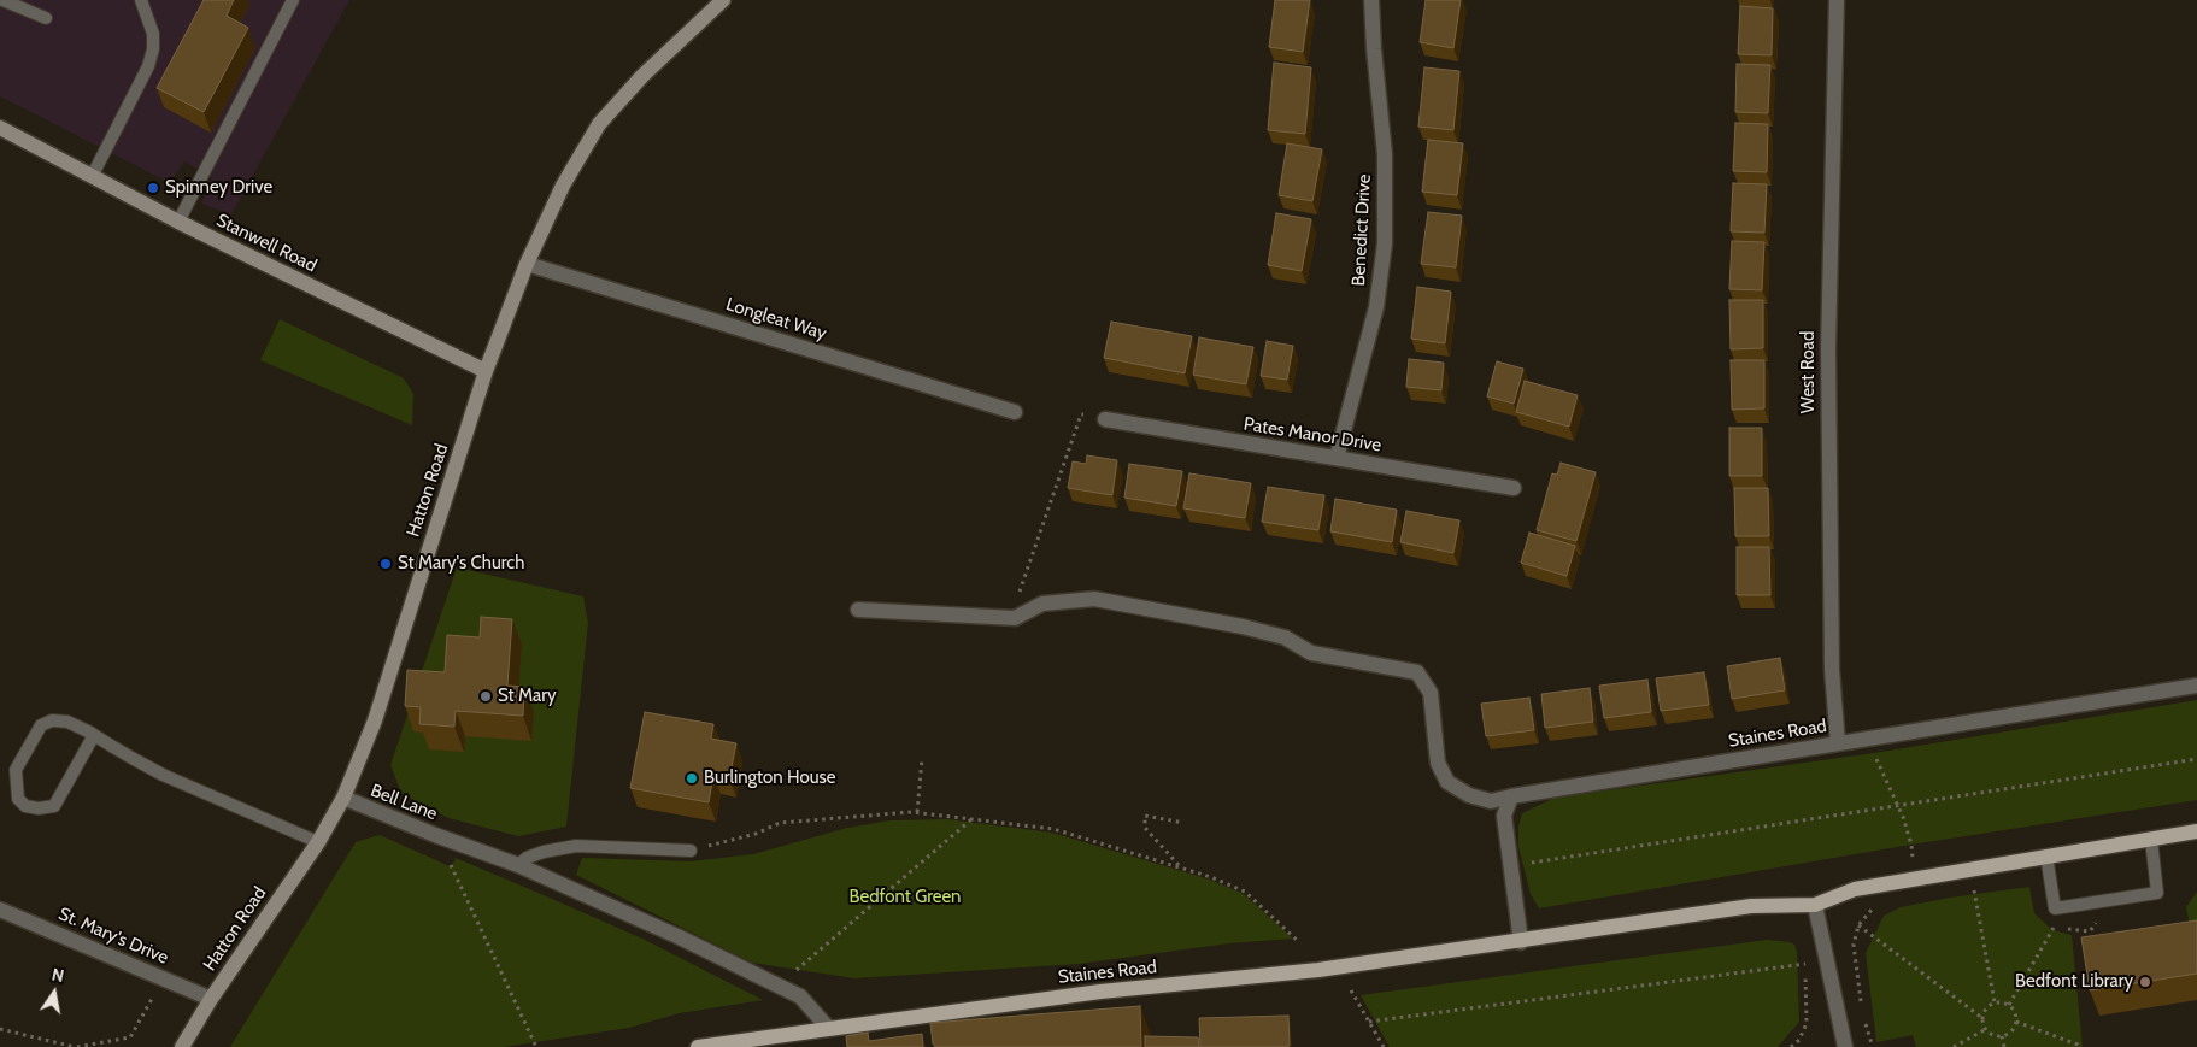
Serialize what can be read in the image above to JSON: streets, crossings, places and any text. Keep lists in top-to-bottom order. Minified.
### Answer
{"streets":{"main road":["Staines Road"],"street":["Benedict Drive","Stanwell Road","Longleat Way","West Road","Pates Manor Drive","Hatton Road","Bell Lane","St. Mary's Drive"]},"crossings":[["Benedict Drive","Pates Manor Drive"],["Stanwell Road","Hatton Road"],["Longleat Way","Hatton Road"],["West Road","Staines Road"],["Hatton Road","Bell Lane"],["Hatton Road","St. Mary's Drive"],["Staines Road","Bell Lane"]],"parks":["Bedfont Green"],"places":["Spinney Drive","St Mary's Church","St Mary","Burlington House","Bedfont Library"],"north":"top"}
